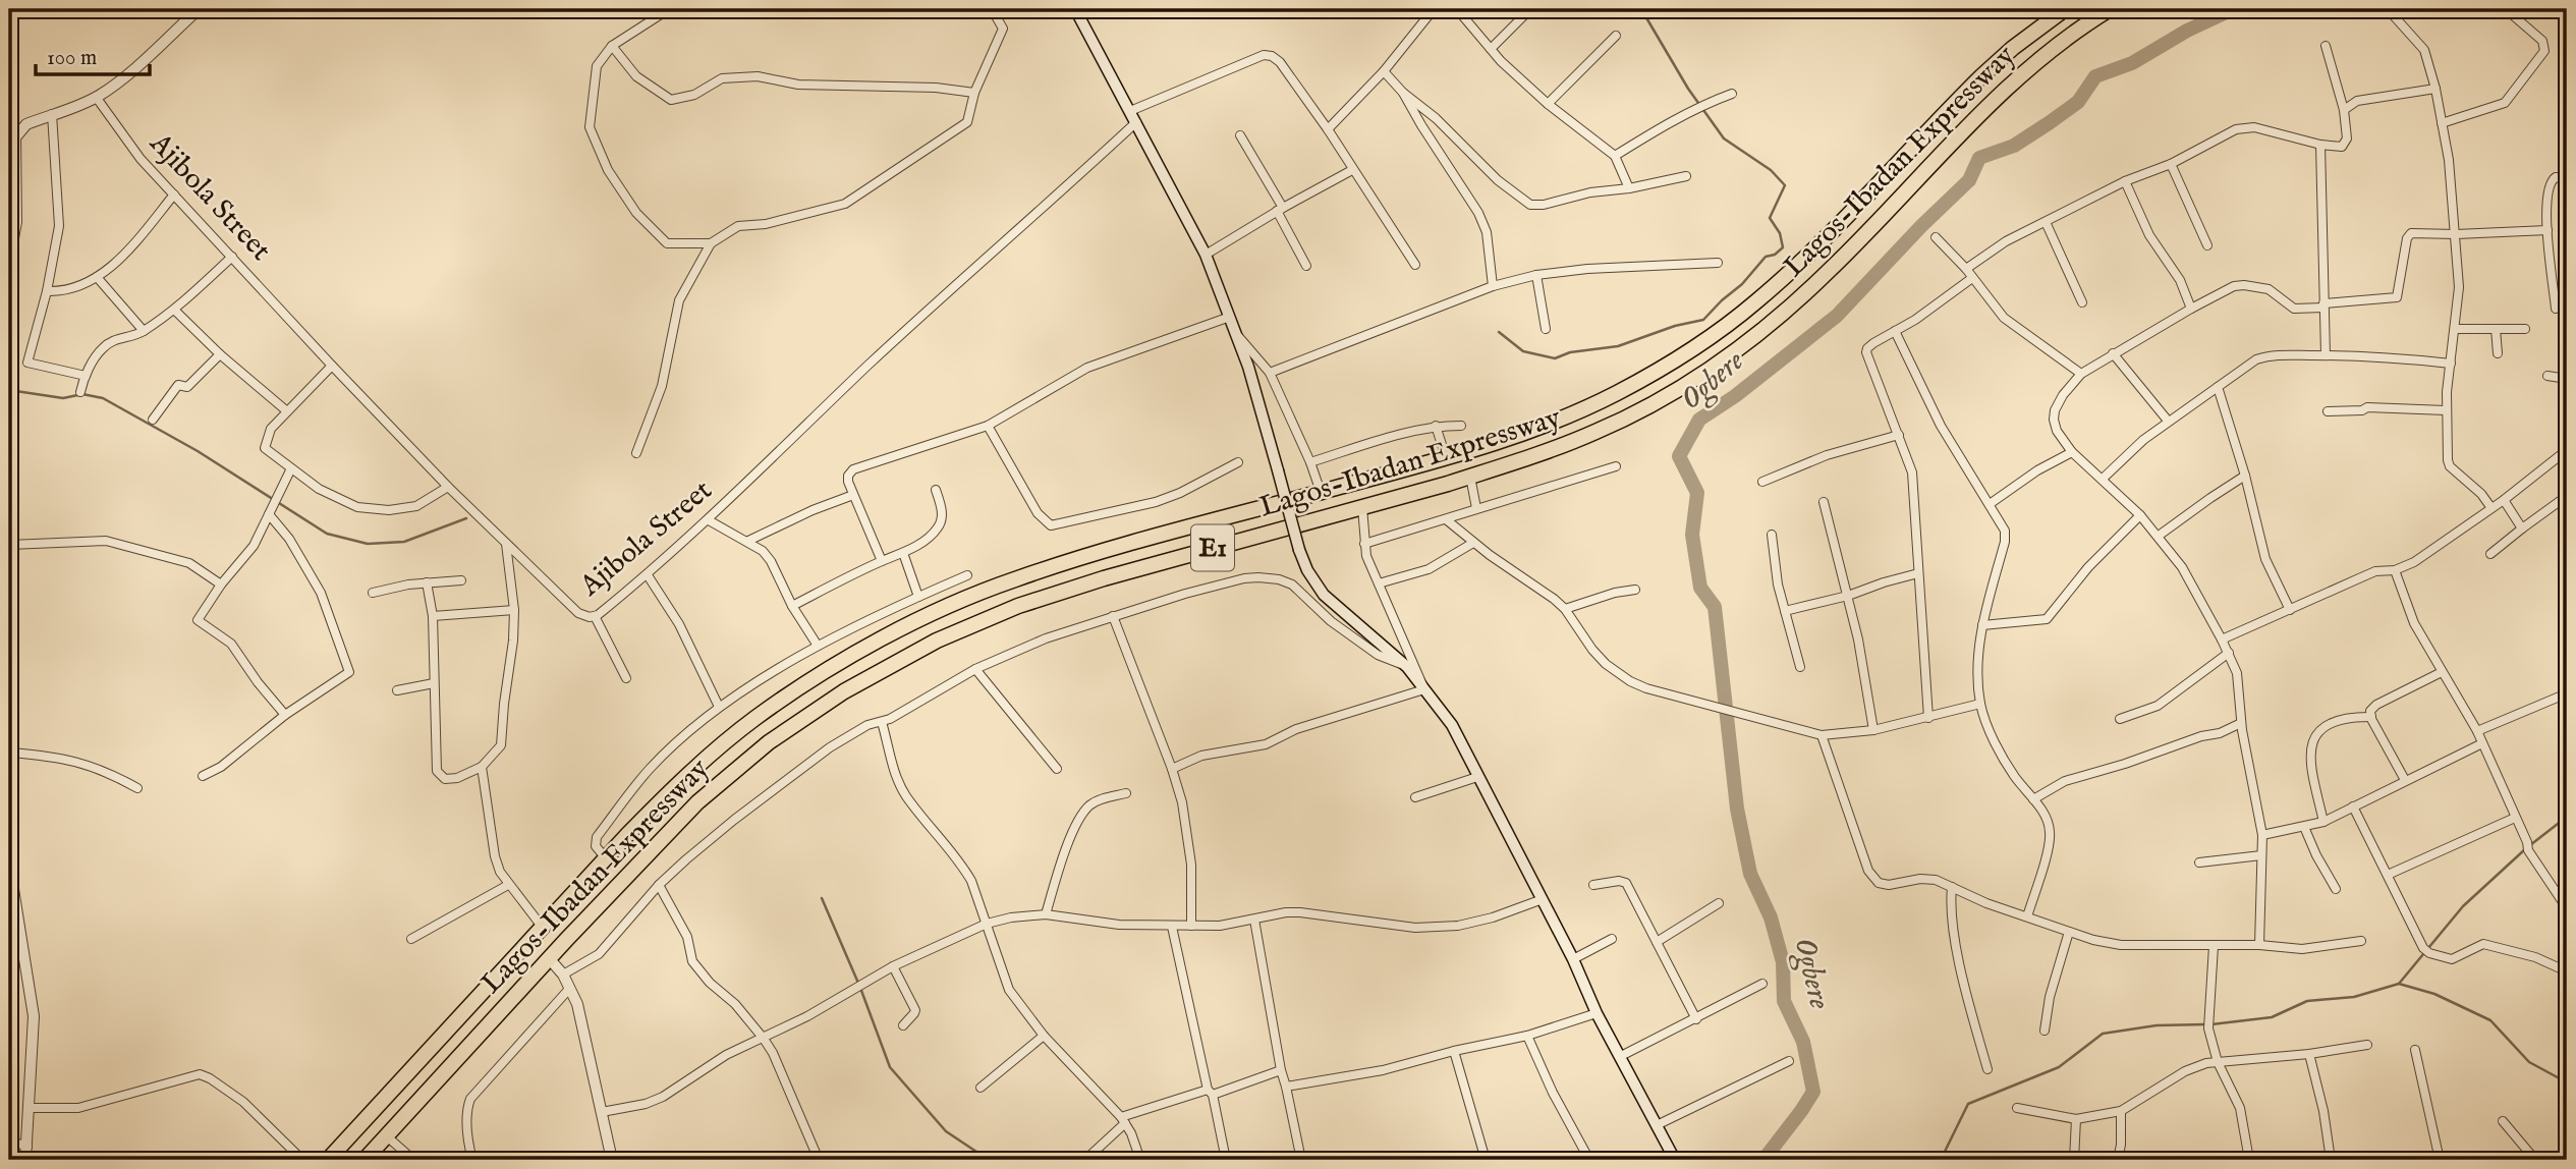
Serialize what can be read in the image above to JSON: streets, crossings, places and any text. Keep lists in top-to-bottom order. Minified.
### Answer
{"streets":{"highway":["Lagos-Ibadan Expressway","E1"],"street":["Ajibola Street"]},"water":["Ogbere"],"scale_bar":"100 m"}
